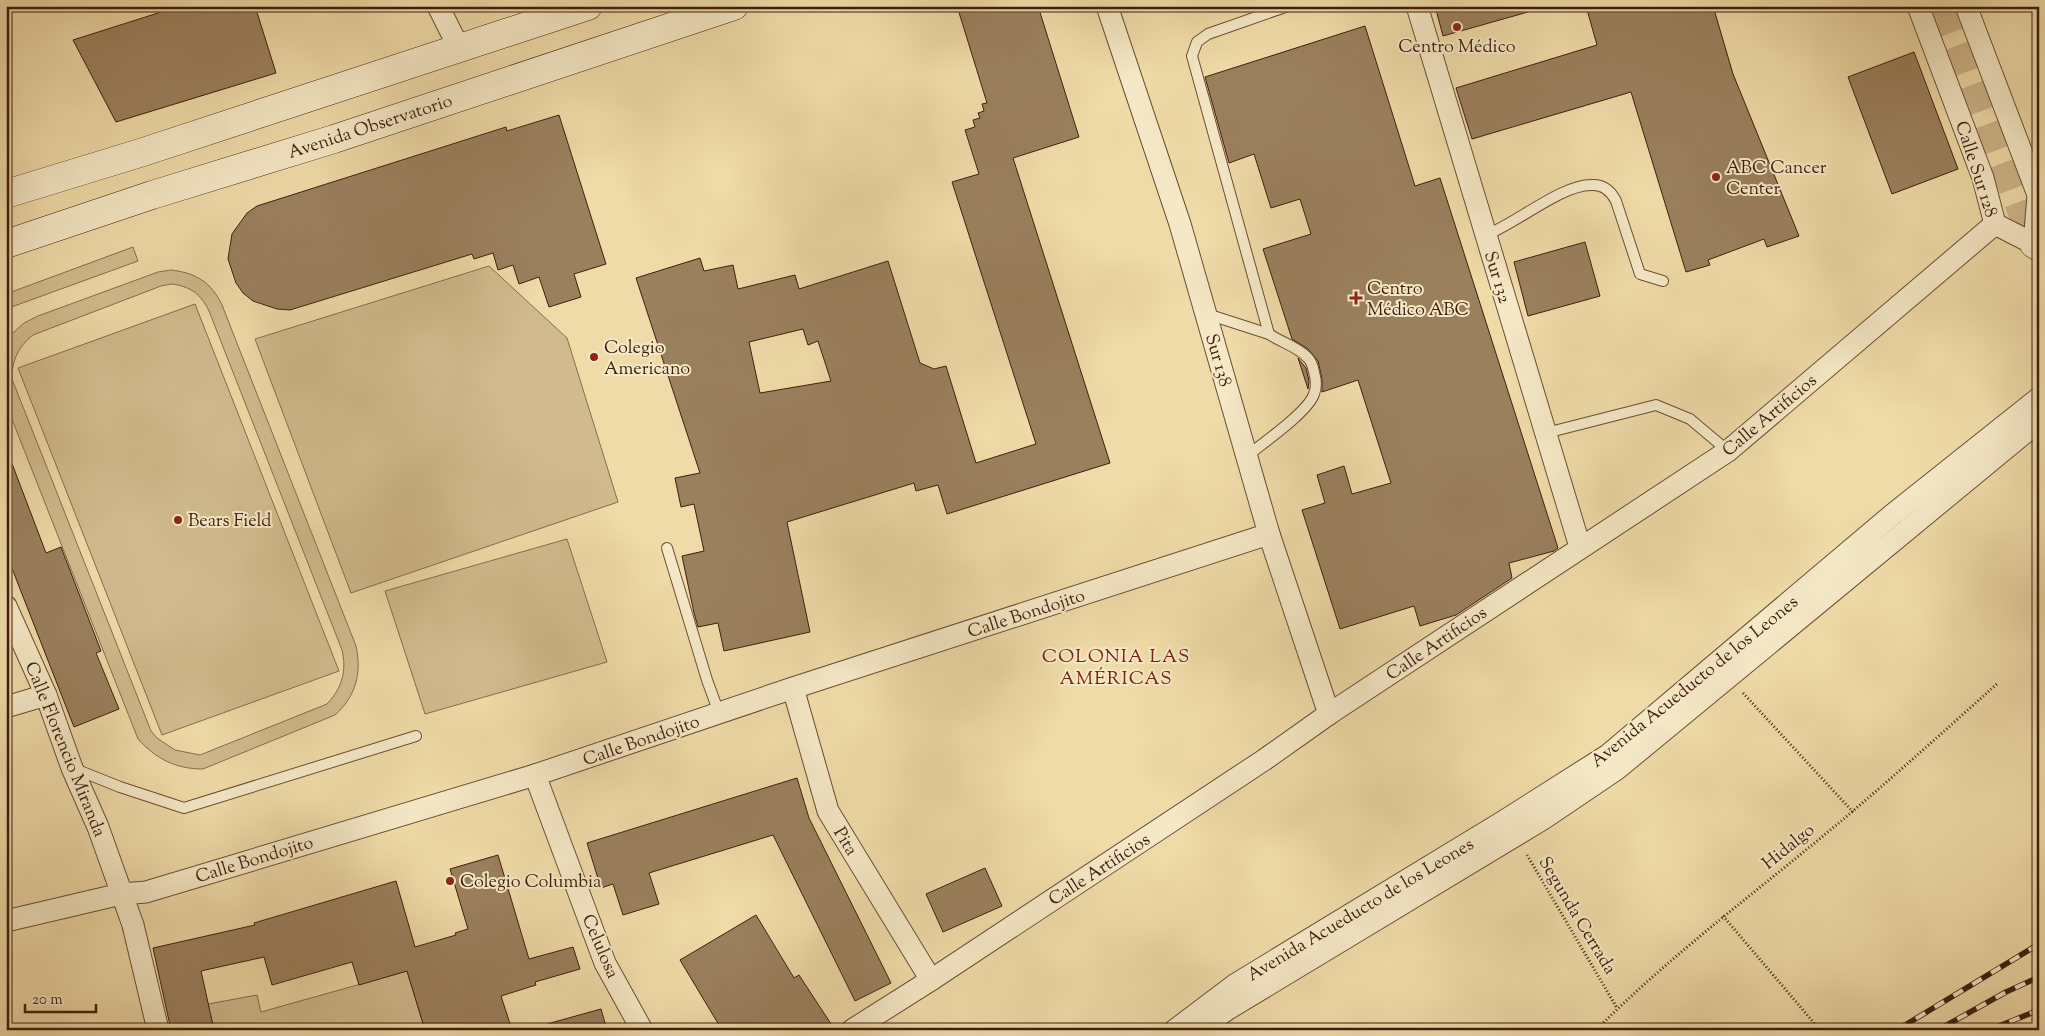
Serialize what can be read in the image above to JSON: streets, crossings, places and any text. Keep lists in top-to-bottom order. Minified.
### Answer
{"streets":{"main road":["Avenida Observatorio"],"street":["Calle Sur 128","Sur 132","Sur 138","Calle Artificios","Calle Bondojito","Avenida Acueducto de los Leones","Calle Florencio Miranda","Pita","Celulosa"],"path":["Hidalgo","Segunda Cerrada"]},"crossings":[["Calle Sur 128","Calle Artificios"],["Sur 132","Calle Artificios"],["Sur 138","Calle Artificios"],["Sur 138","Calle Bondojito"],["Calle Artificios","Pita"],["Calle Bondojito","Calle Florencio Miranda"],["Calle Bondojito","Pita"],["Calle Bondojito","Celulosa"],["Avenida Acueducto de los Leones","Segunda Cerrada"],["Hidalgo","Segunda Cerrada"]],"districts":["COLONIA LAS AMÉRICAS"],"places":{"other":["Centro Médico","ABC Cancer Center","Colegio Americano","Bears Field","Colegio Columbia"],"health":["Centro Médico ABC"]},"scale_bar":"20 m"}
